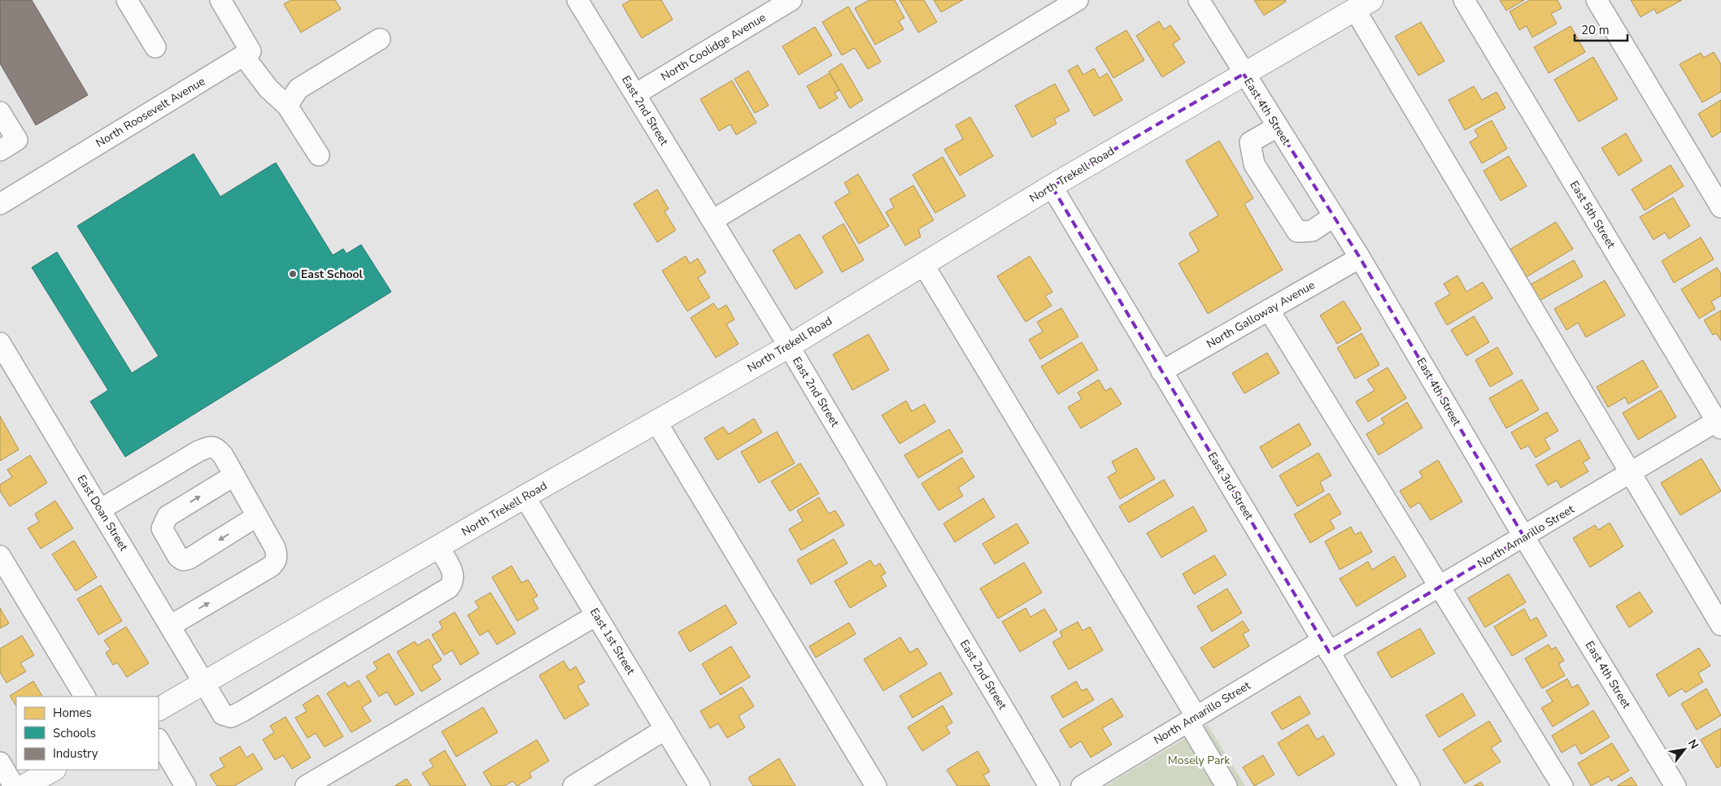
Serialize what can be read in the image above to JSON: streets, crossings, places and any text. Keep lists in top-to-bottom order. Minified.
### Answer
{"streets":{"main road":["North Trekell Road"],"street":["North Coolidge Avenue","East 2nd Street","East 4th Street","North Roosevelt Avenue","East 5th Street","North Galloway Avenue","East 3rd Street","East Doan Street","North Amarillo Street","East 1st Street"]},"crossings":[["North Coolidge Avenue","East 2nd Street"],["East 2nd Street","North Trekell Road"],["East 4th Street","North Trekell Road"],["East 4th Street","North Galloway Avenue"],["East 4th Street","North Amarillo Street"],["North Trekell Road","East 3rd Street"],["North Trekell Road","East Doan Street"],["North Trekell Road","East 1st Street"],["East 5th Street","North Amarillo Street"],["North Galloway Avenue","East 3rd Street"],["East 3rd Street","North Amarillo Street"]],"parks":["Mosely Park"],"places":["East School"],"legend":["Homes","Schools","Industry"],"scale_bar":"20 m","north":"top right"}
